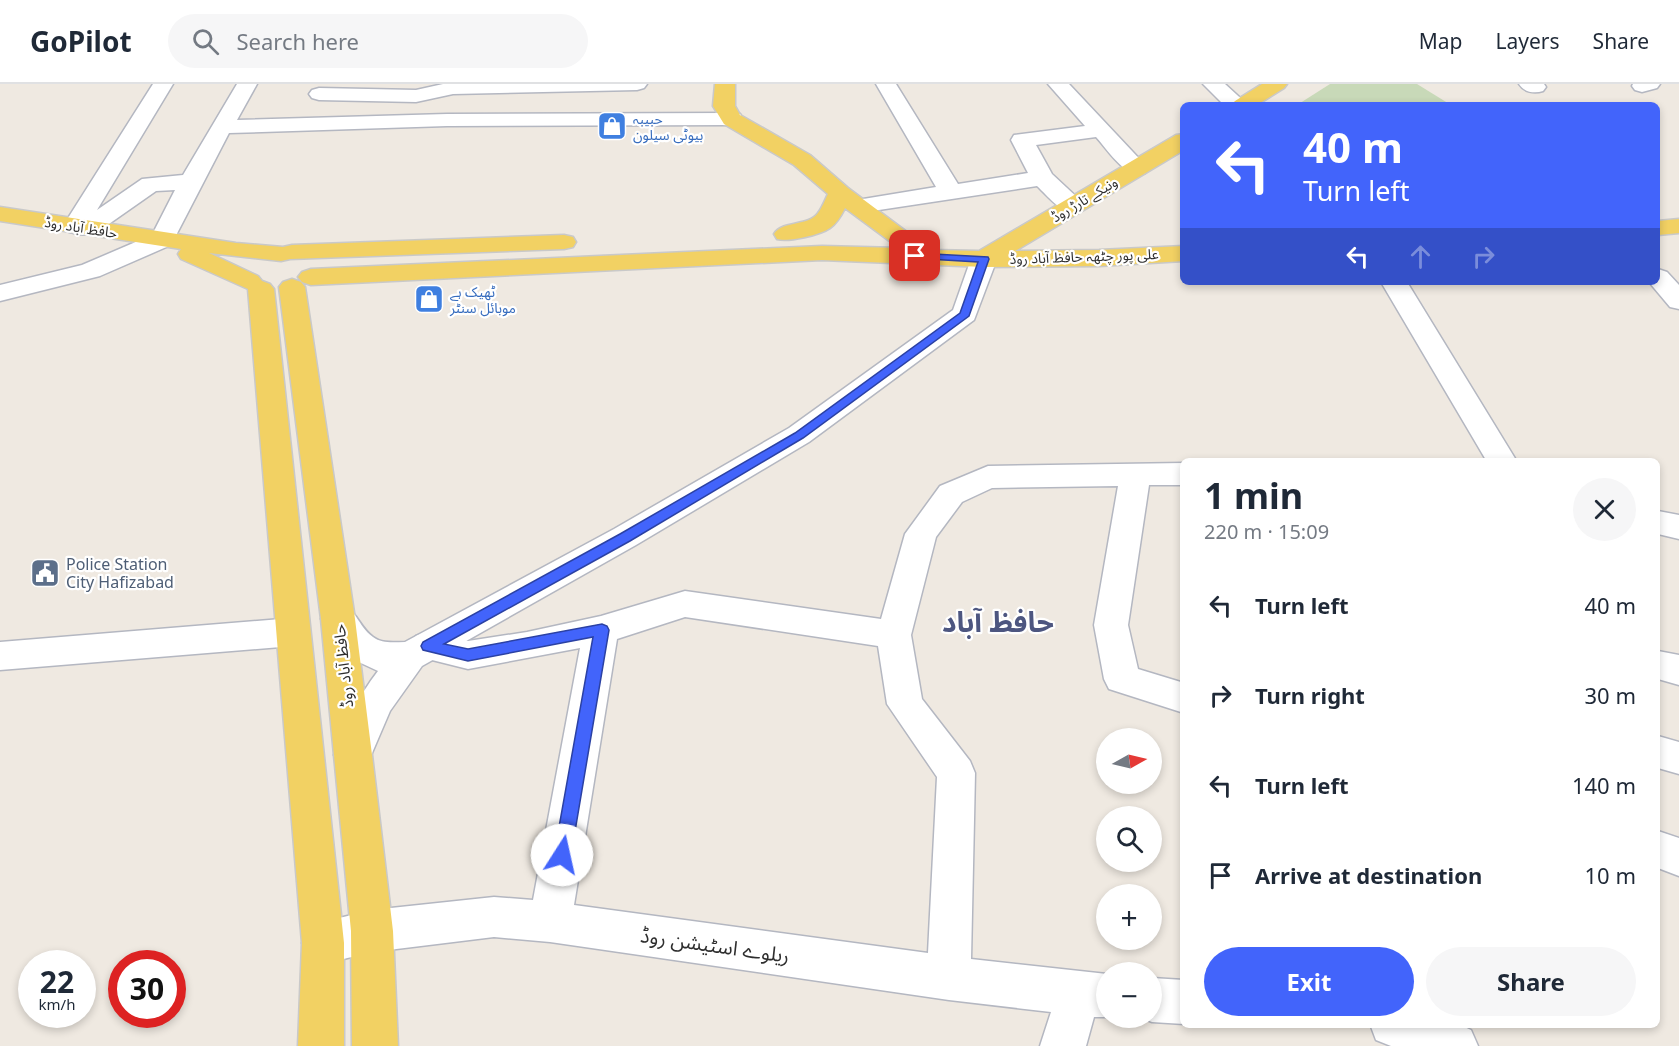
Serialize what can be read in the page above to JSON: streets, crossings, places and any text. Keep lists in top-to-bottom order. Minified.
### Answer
{"streets":{"main road":["ونیکے تارڑ روڈ","حافظ آباد روڈ","علی پور چٹھہ حافظ آباد روڈ"],"street":["ریلوے اسٹیشن روڈ"]},"crossings":[["ونیکے تارڑ روڈ","علی پور چٹھہ حافظ آباد روڈ"],["حافظ آباد روڈ","ریلوے اسٹیشن روڈ"]],"districts":["حافظ آباد"],"places":{"shop":["حبیبہ بیوٹی سیلون","ٹھیک ہے موبائل سنٹر"],"public building":["Police Station City Hafizabad"]},"north":"right","page":{"header":"GoPilot","search":"Search here","nav":["Map","Layers","Share"],"turn":["40 m","Turn left"],"heading":["1 min","220 m · 15:09"],"list":[{"name":"Turn left","value":"40 m"},{"name":"Turn right","value":"30 m"},{"name":"Turn left","value":"140 m"},{"name":"Arrive at destination","value":"10 m"}],"map_buttons":["+","−"],"buttons":["Exit","Share"],"speed":"22 km/h","limit":"30"}}
